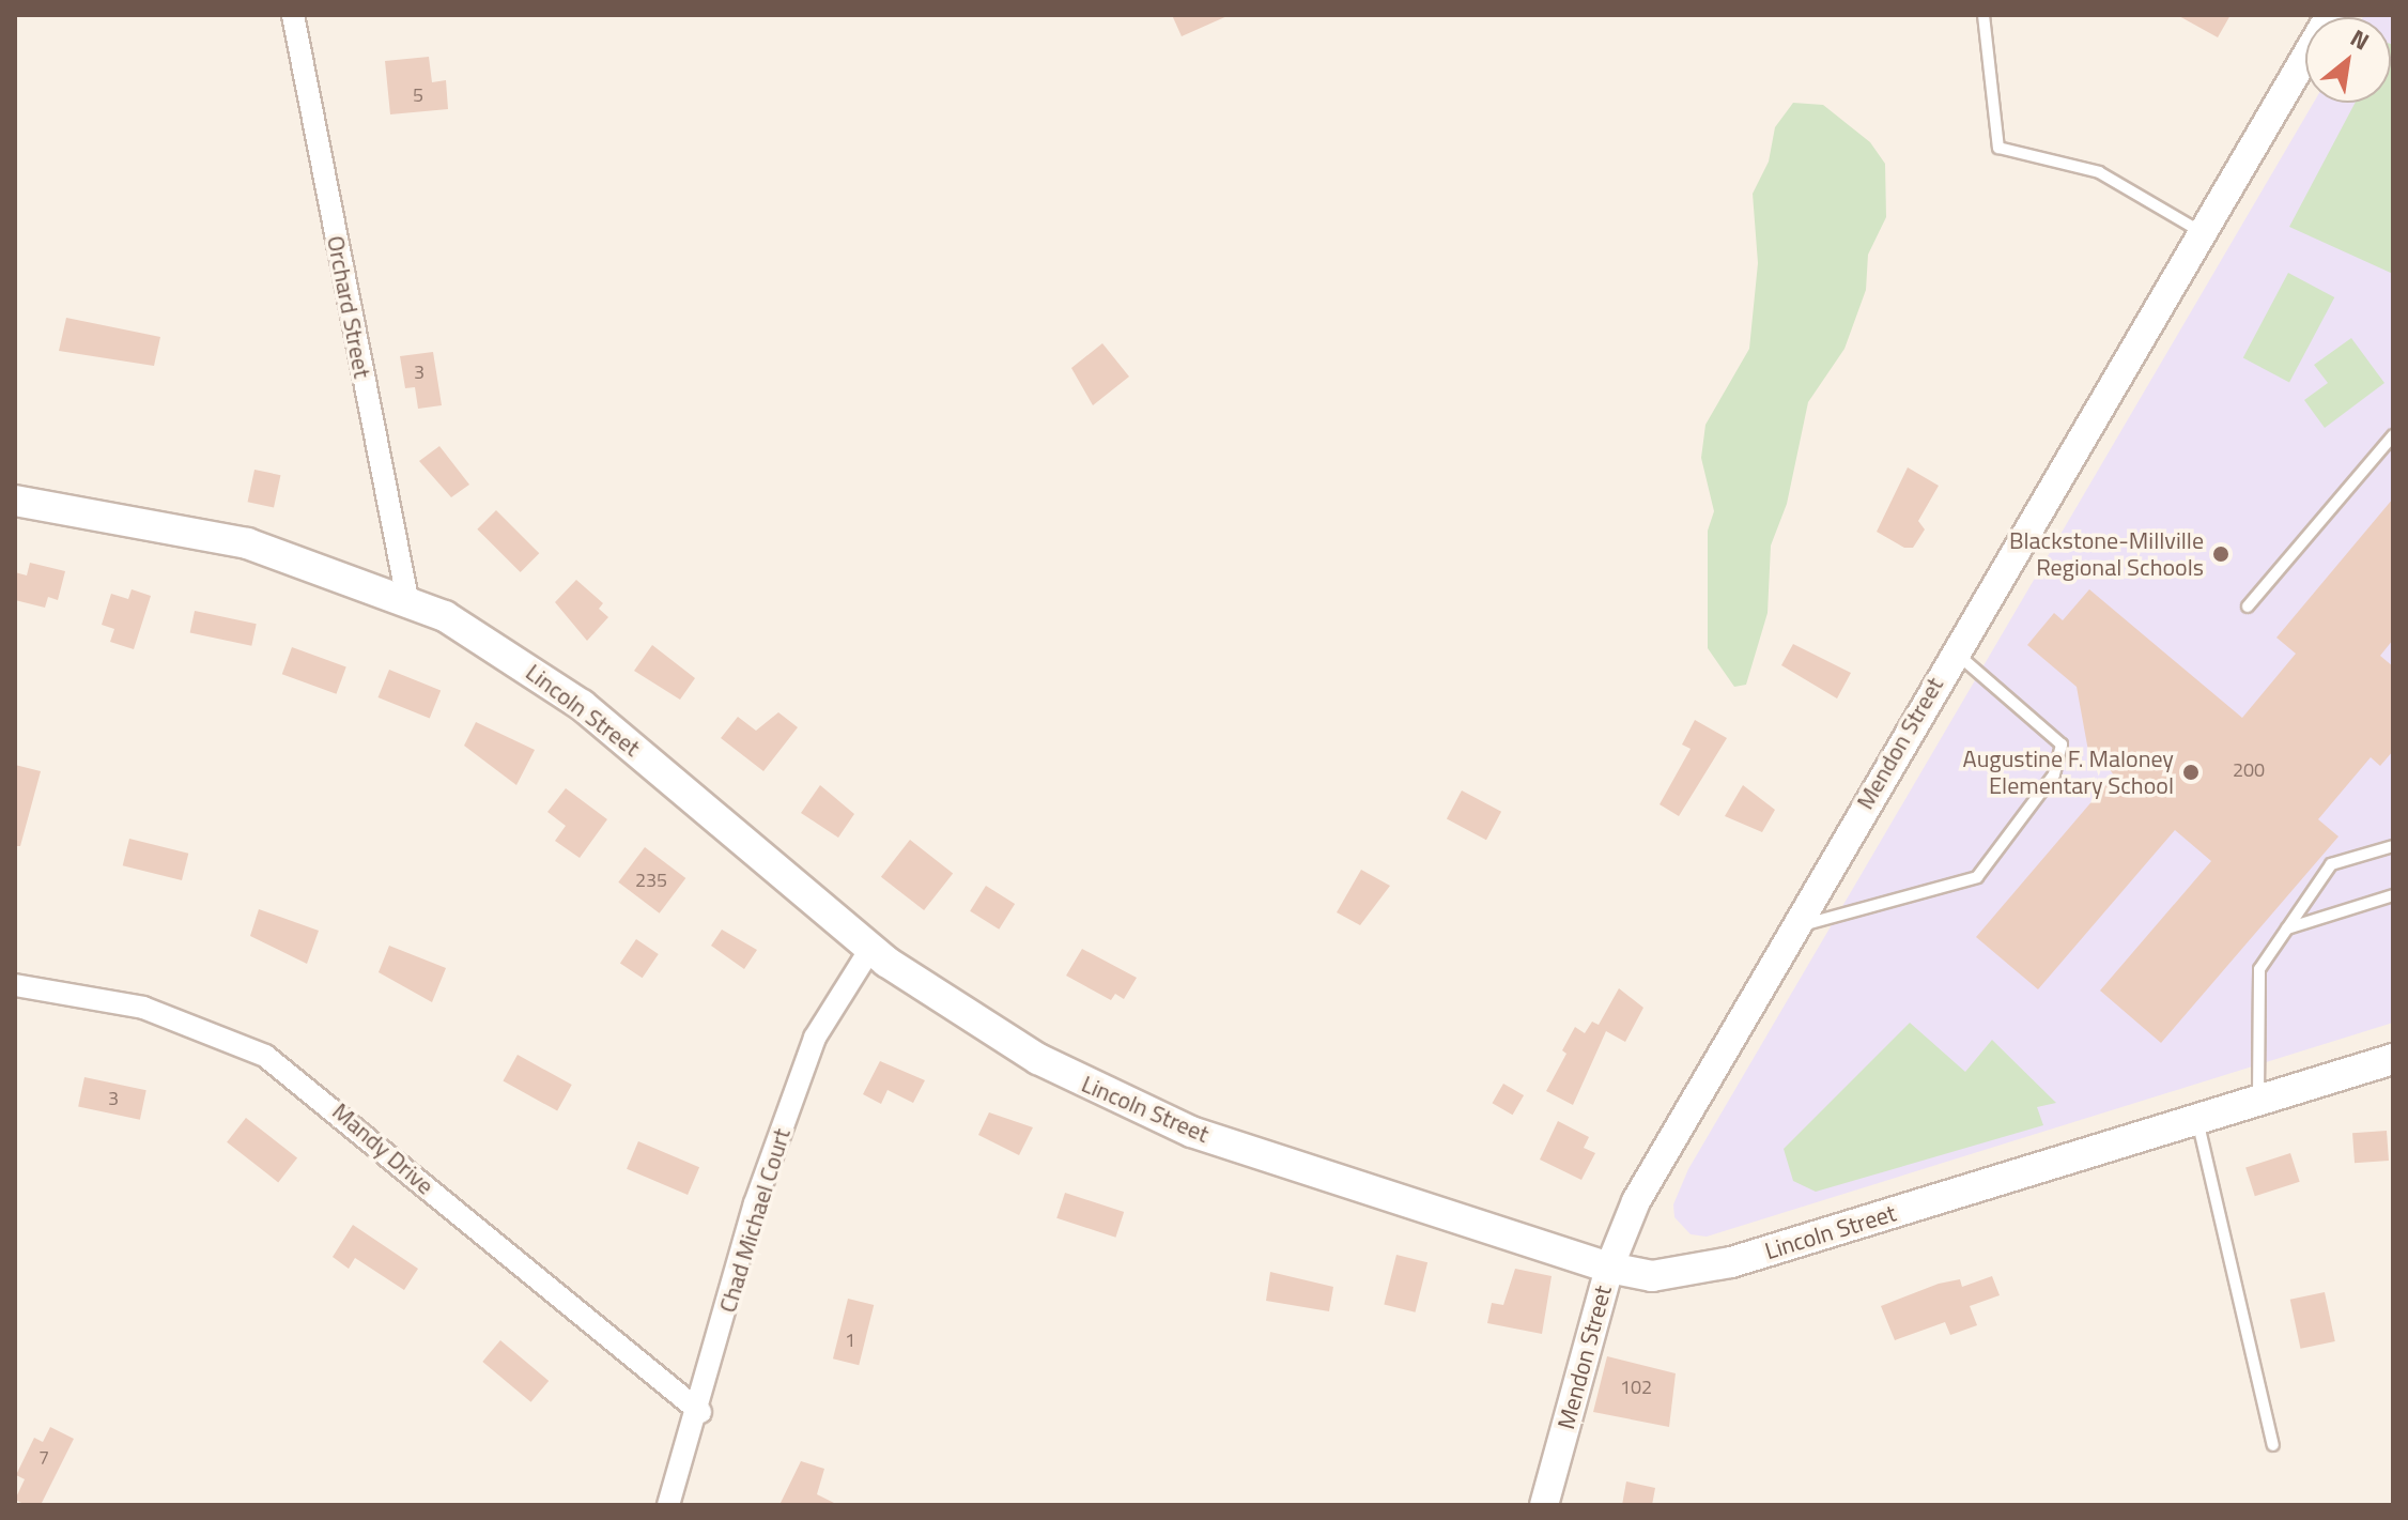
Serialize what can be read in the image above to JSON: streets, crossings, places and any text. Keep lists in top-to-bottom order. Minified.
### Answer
{"streets":{"main road":["Lincoln Street"],"street":["Orchard Street","Mendon Street","Mandy Drive","Chad Michael Court"]},"crossings":[["Orchard Street","Lincoln Street"],["Lincoln Street","Mendon Street"],["Lincoln Street","Chad Michael Court"],["Mandy Drive","Chad Michael Court"]],"places":["Blackstone-Millville Regional Schools","Augustine F. Maloney Elementary School"],"house_numbers":["5","3","200","235","3","1","102","7"],"north":"top right"}
